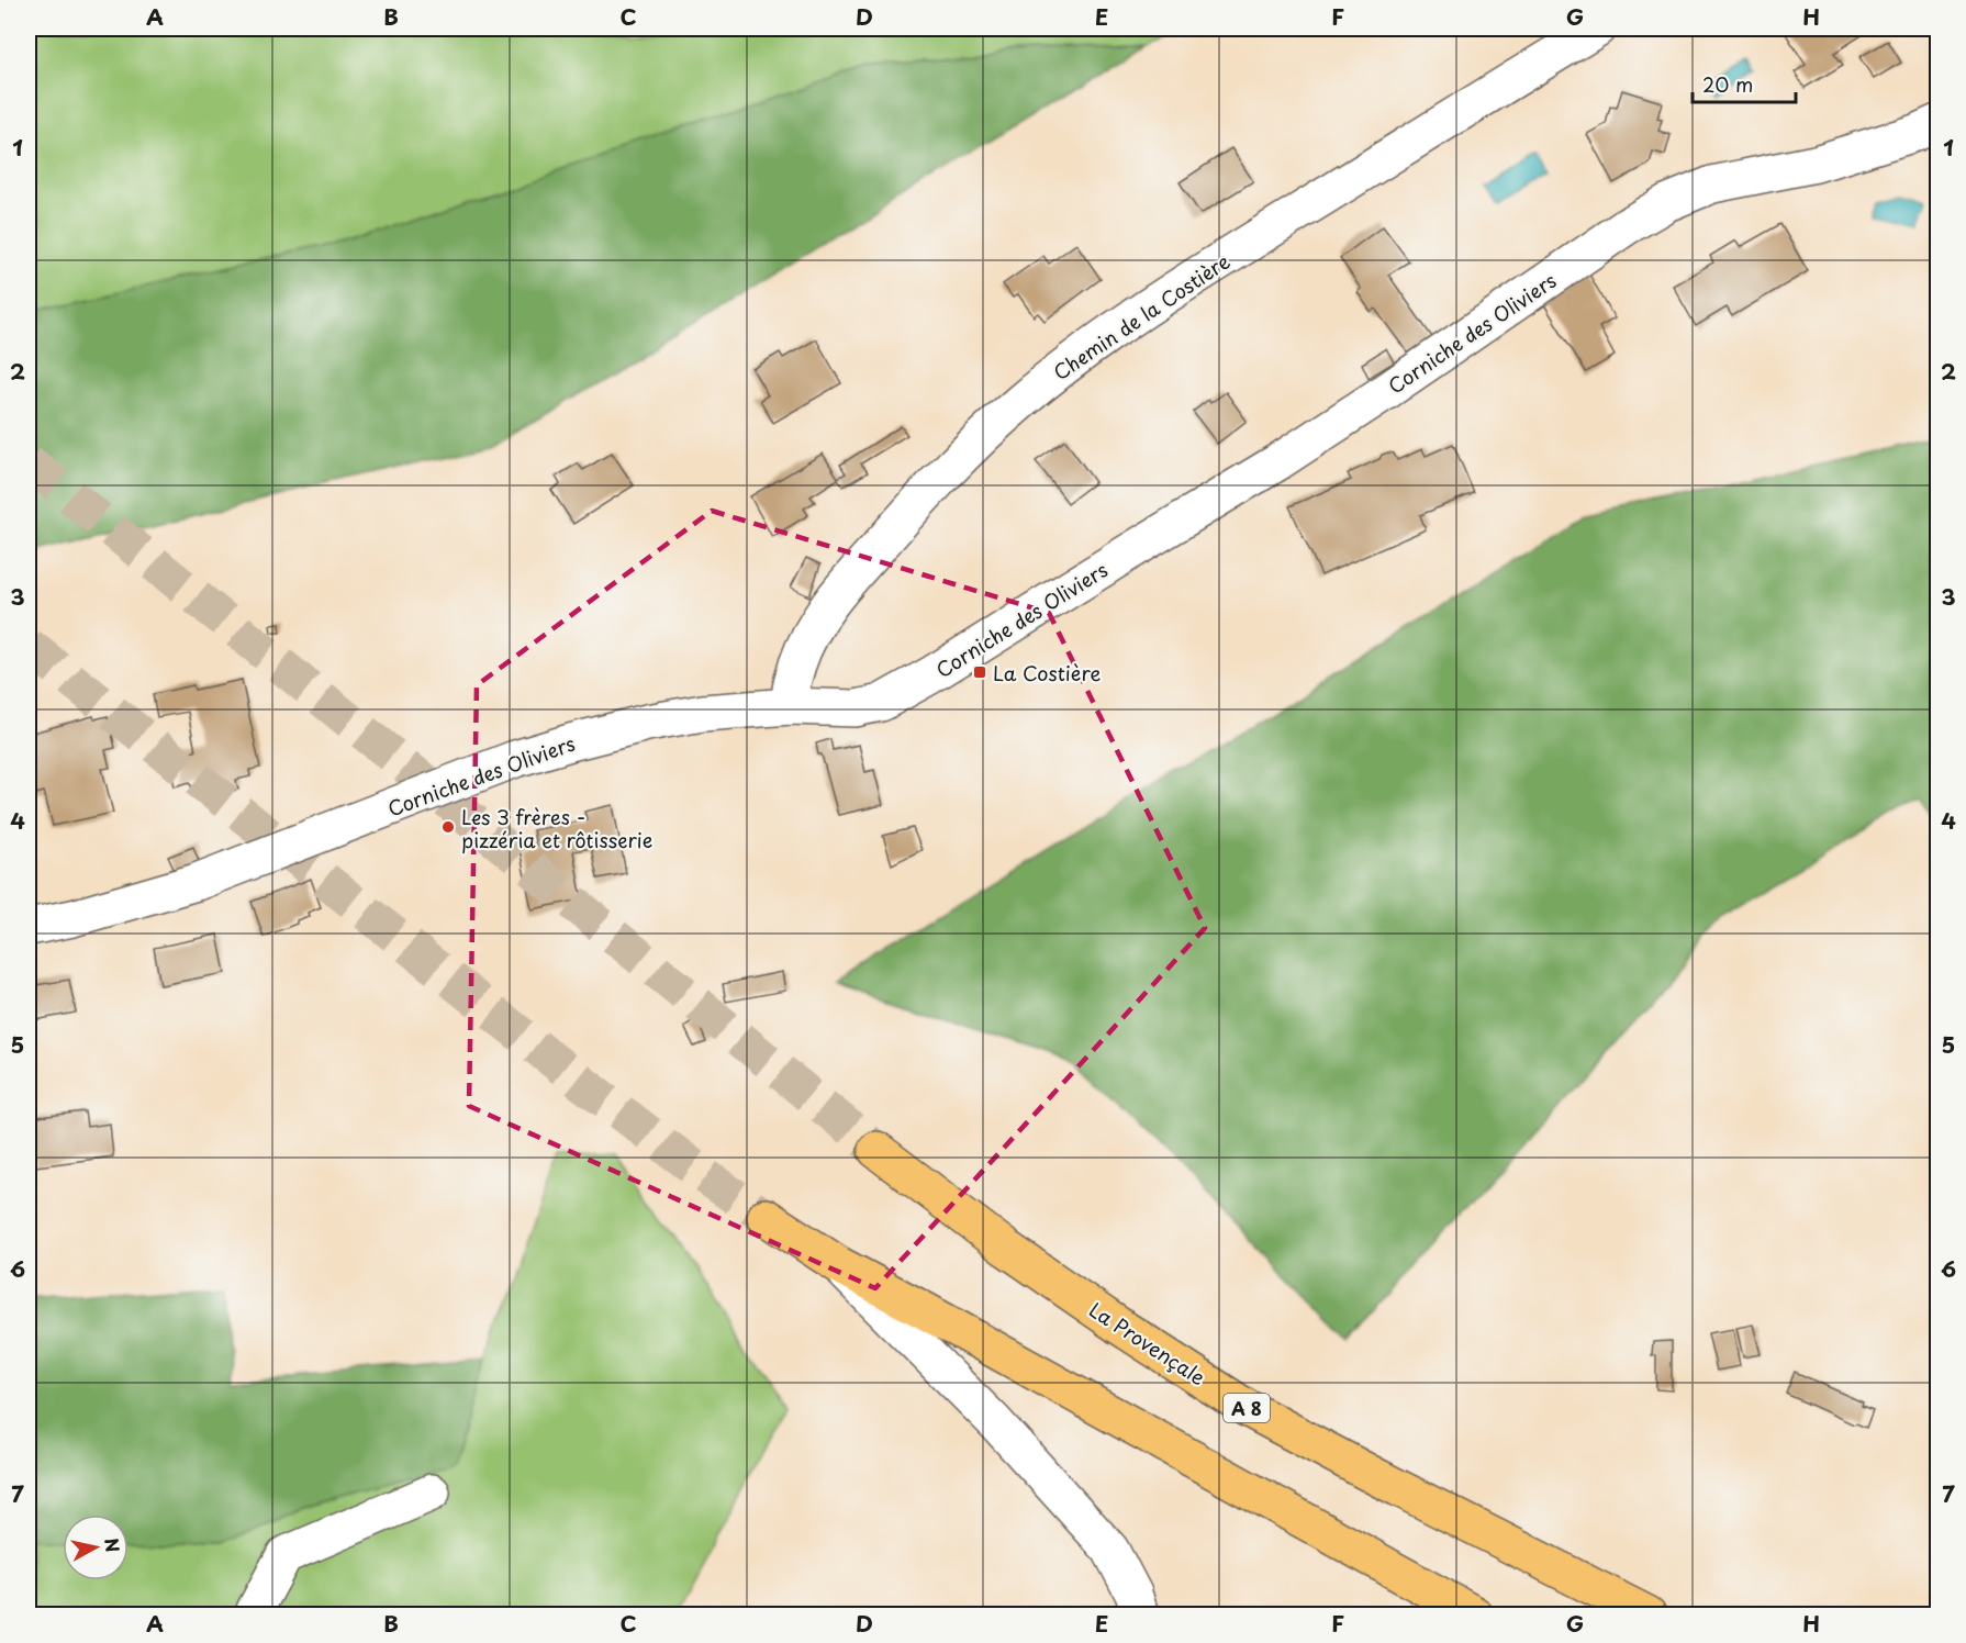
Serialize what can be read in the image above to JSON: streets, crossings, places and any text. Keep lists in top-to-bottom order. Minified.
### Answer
{"streets":{"highway":["La Provençale","A 8"],"street":["Chemin de la Costière","Corniche des Oliviers"]},"crossings":[["Chemin de la Costière","Corniche des Oliviers"]],"places":{"transit":["La Costière"],"other":["Les 3 frères - pizzéria et rôtisserie"]},"scale_bar":"20 m","north":"right","grid":{"columns":["A","B","C","D","E","F","G","H"],"rows":["1","2","3","4","5","6","7"]}}
